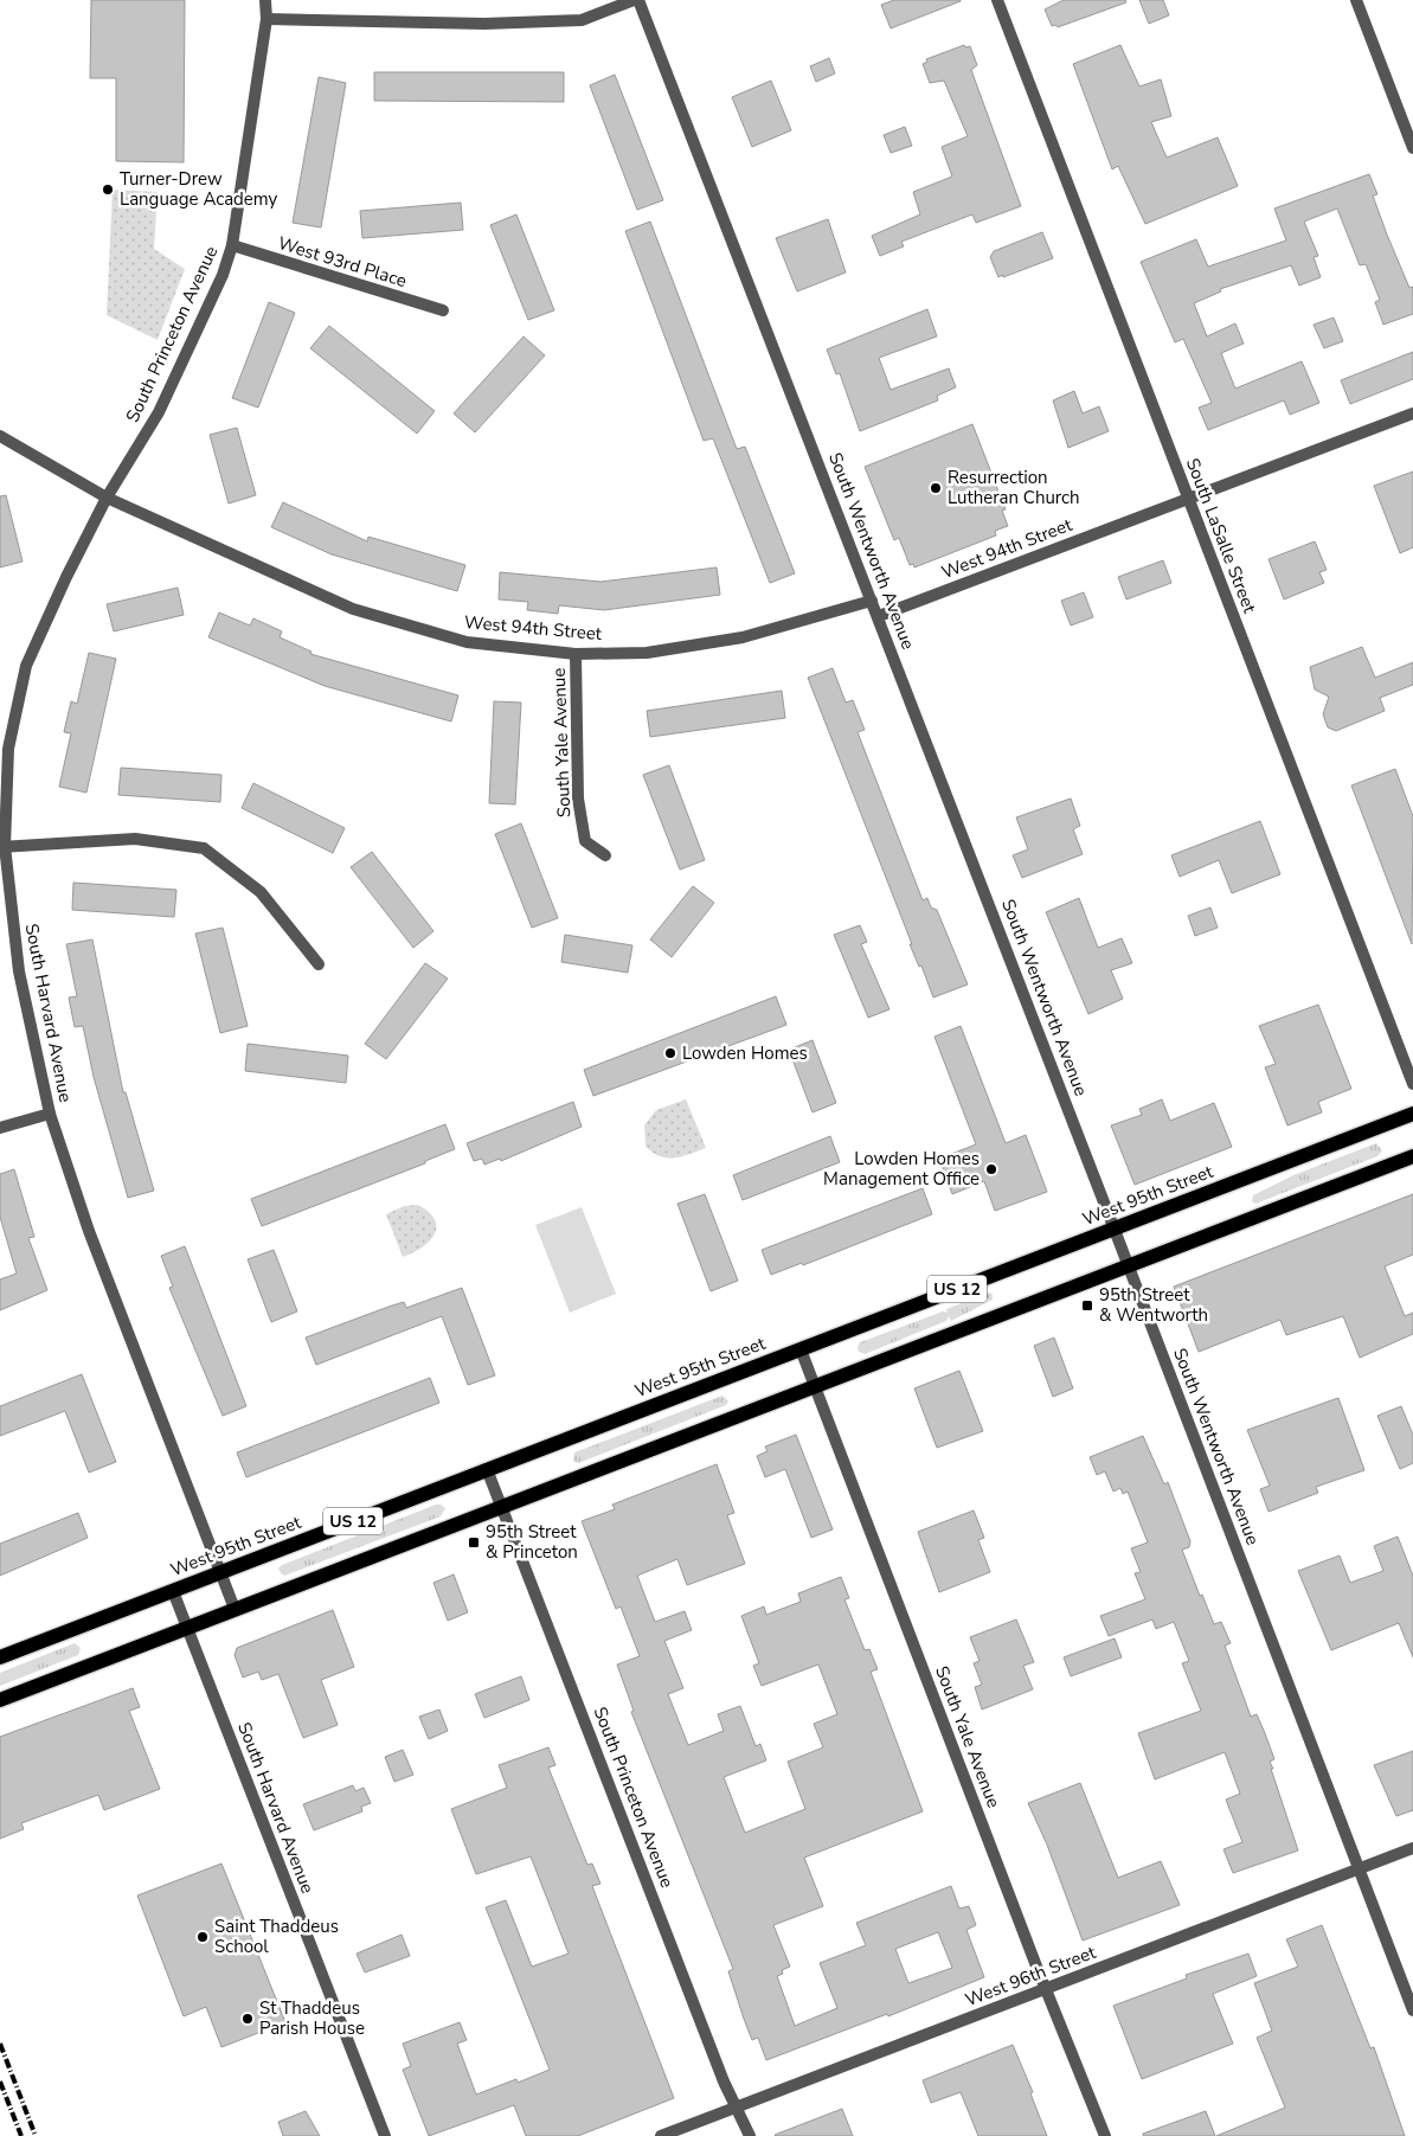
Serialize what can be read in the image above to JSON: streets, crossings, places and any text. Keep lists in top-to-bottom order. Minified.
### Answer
{"streets":{"main road":["West 95th Street","US 12"],"street":["West 93rd Place","South Princeton Avenue","South LaSalle Street","West 94th Street","South Wentworth Avenue","South Yale Avenue","South Harvard Avenue","West 96th Street"]},"crossings":[["West 93rd Place","South Princeton Avenue"],["South Princeton Avenue","West 94th Street"],["South Princeton Avenue","South Harvard Avenue"],["South Princeton Avenue","West 95th Street"],["South Princeton Avenue","US 12"],["South Princeton Avenue","West 96th Street"],["South LaSalle Street","West 94th Street"],["West 94th Street","South Wentworth Avenue"],["West 94th Street","South Yale Avenue"],["West 94th Street","South Harvard Avenue"],["South Wentworth Avenue","West 95th Street"],["South Wentworth Avenue","US 12"],["South Wentworth Avenue","West 96th Street"],["South Yale Avenue","West 95th Street"],["South Yale Avenue","US 12"],["South Yale Avenue","West 96th Street"],["South Harvard Avenue","West 95th Street"],["South Harvard Avenue","US 12"]],"places":{"other":["Turner-Drew Language Academy","Resurrection Lutheran Church","Lowden Homes","Lowden Homes Management Office","Saint Thaddeus School","St Thaddeus Parish House"],"transit":["95th Street & Wentworth","95th Street & Princeton"]}}
